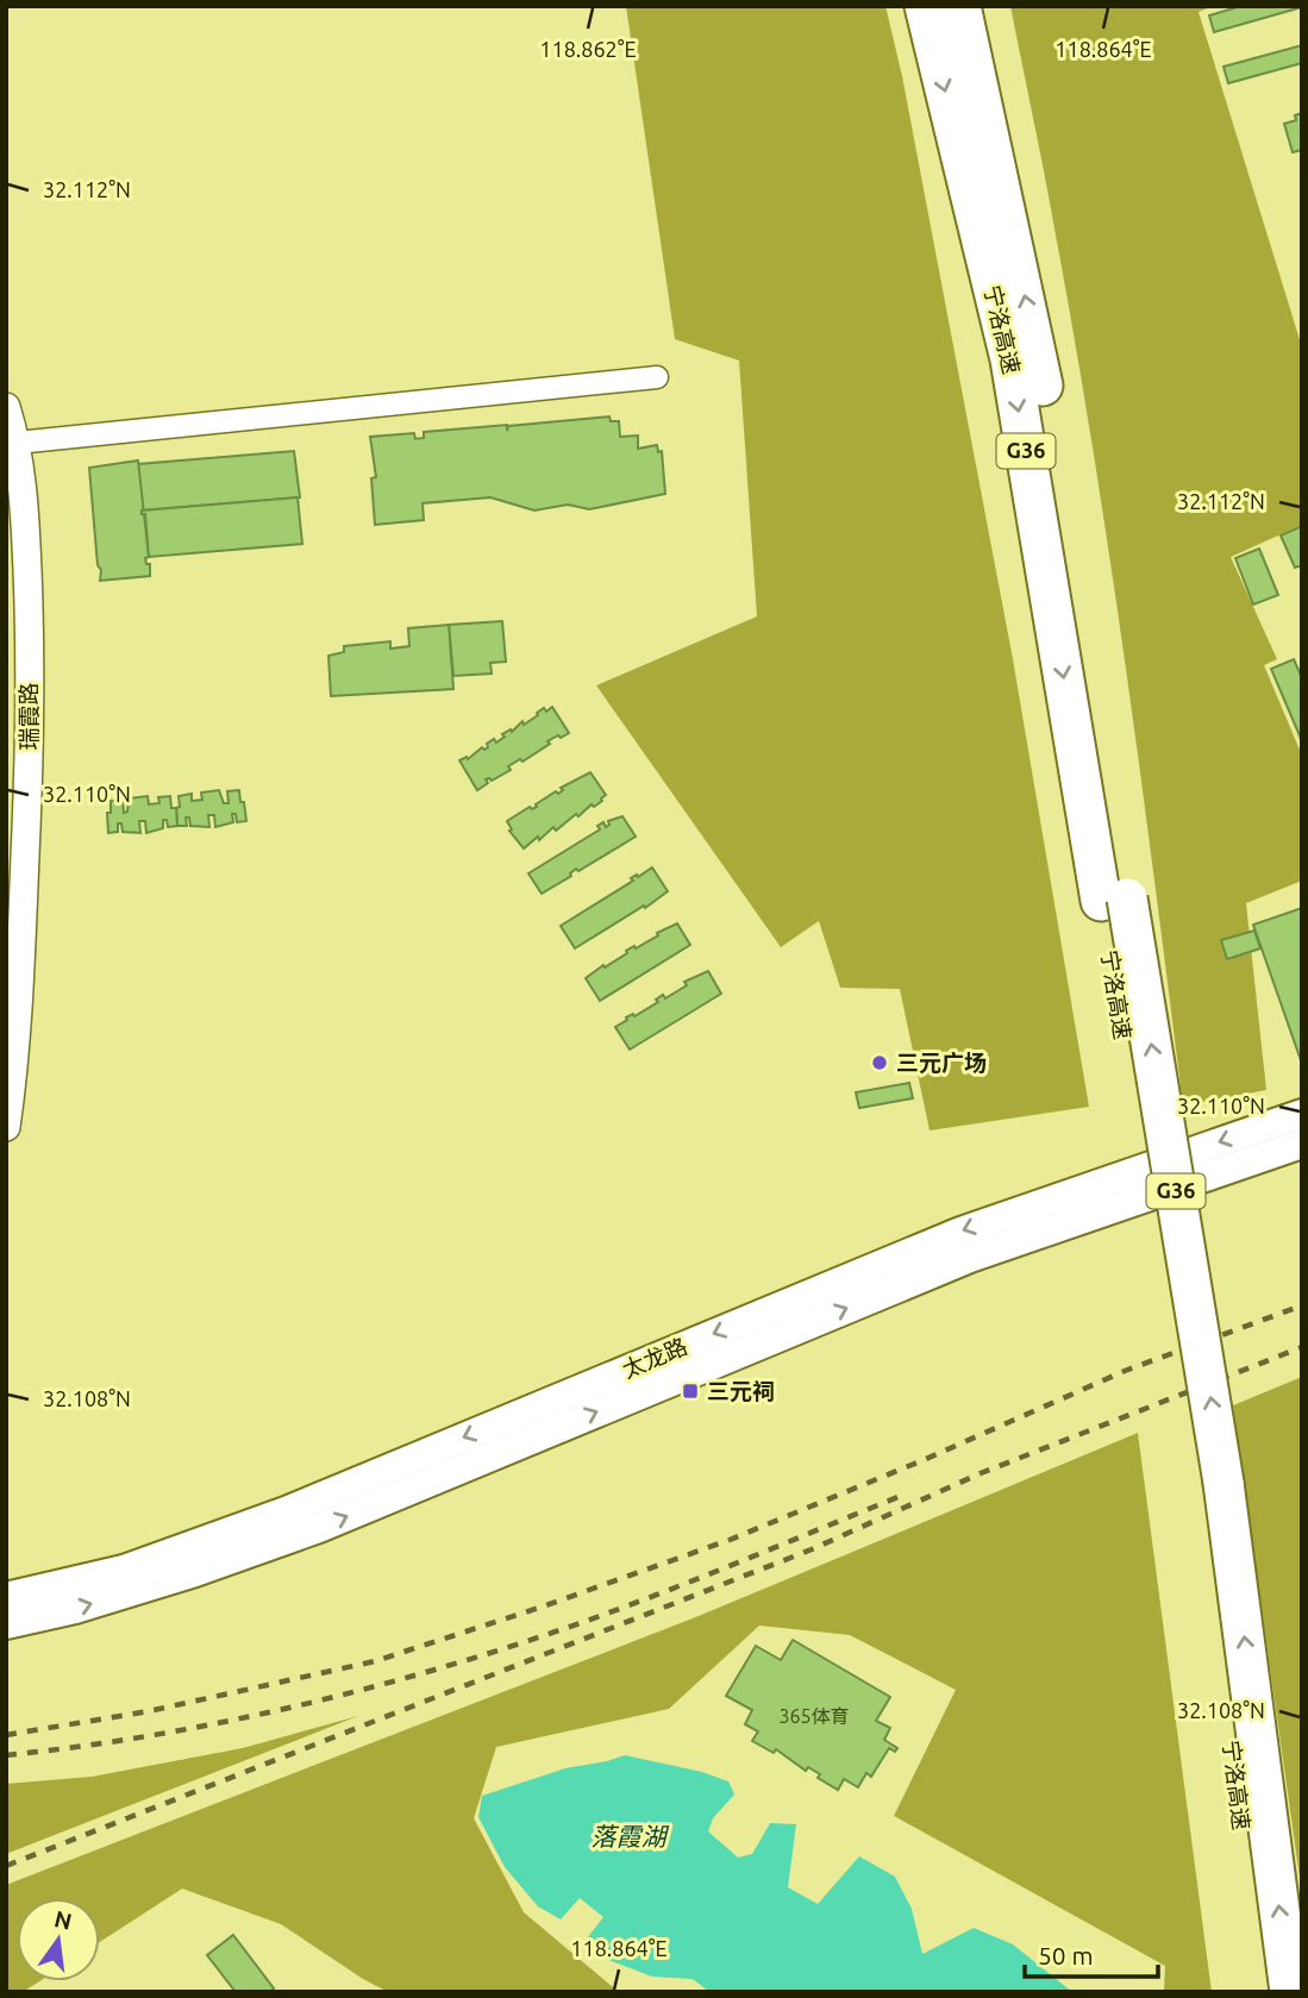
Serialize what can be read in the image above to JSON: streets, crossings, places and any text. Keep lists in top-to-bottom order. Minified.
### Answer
{"streets":{"highway":["宁洛高速","G36"],"main road":["太龙路"],"street":["瑞霞路"]},"water":["落霞湖"],"places":{"other":["三元广场"],"transit":["三元祠"]},"house_numbers":["365体育"],"scale_bar":"50 m","north":"top","coordinates":["118.862°E","118.864°E","32.112°N","32.110°N","32.108°N"]}
